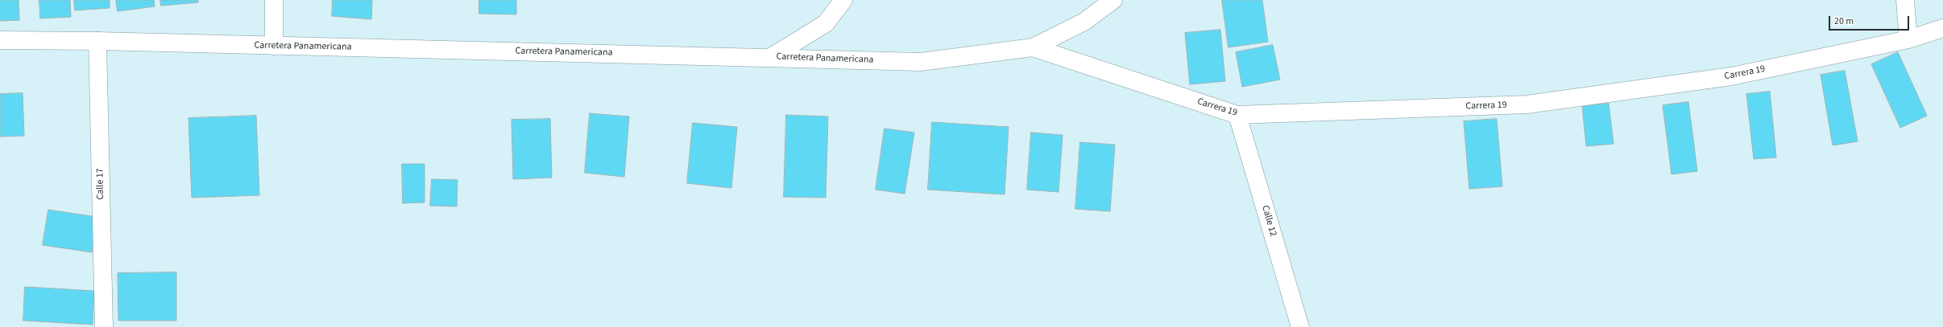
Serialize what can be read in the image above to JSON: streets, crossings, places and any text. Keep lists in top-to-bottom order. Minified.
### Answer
{"streets":{"main road":["Carretera Panamericana","Carrera 19","Calle 17","Calle 12"]},"crossings":[["Carretera Panamericana","Carrera 19"],["Carretera Panamericana","Calle 17"],["Carrera 19","Calle 12"]],"scale_bar":"20 m"}
